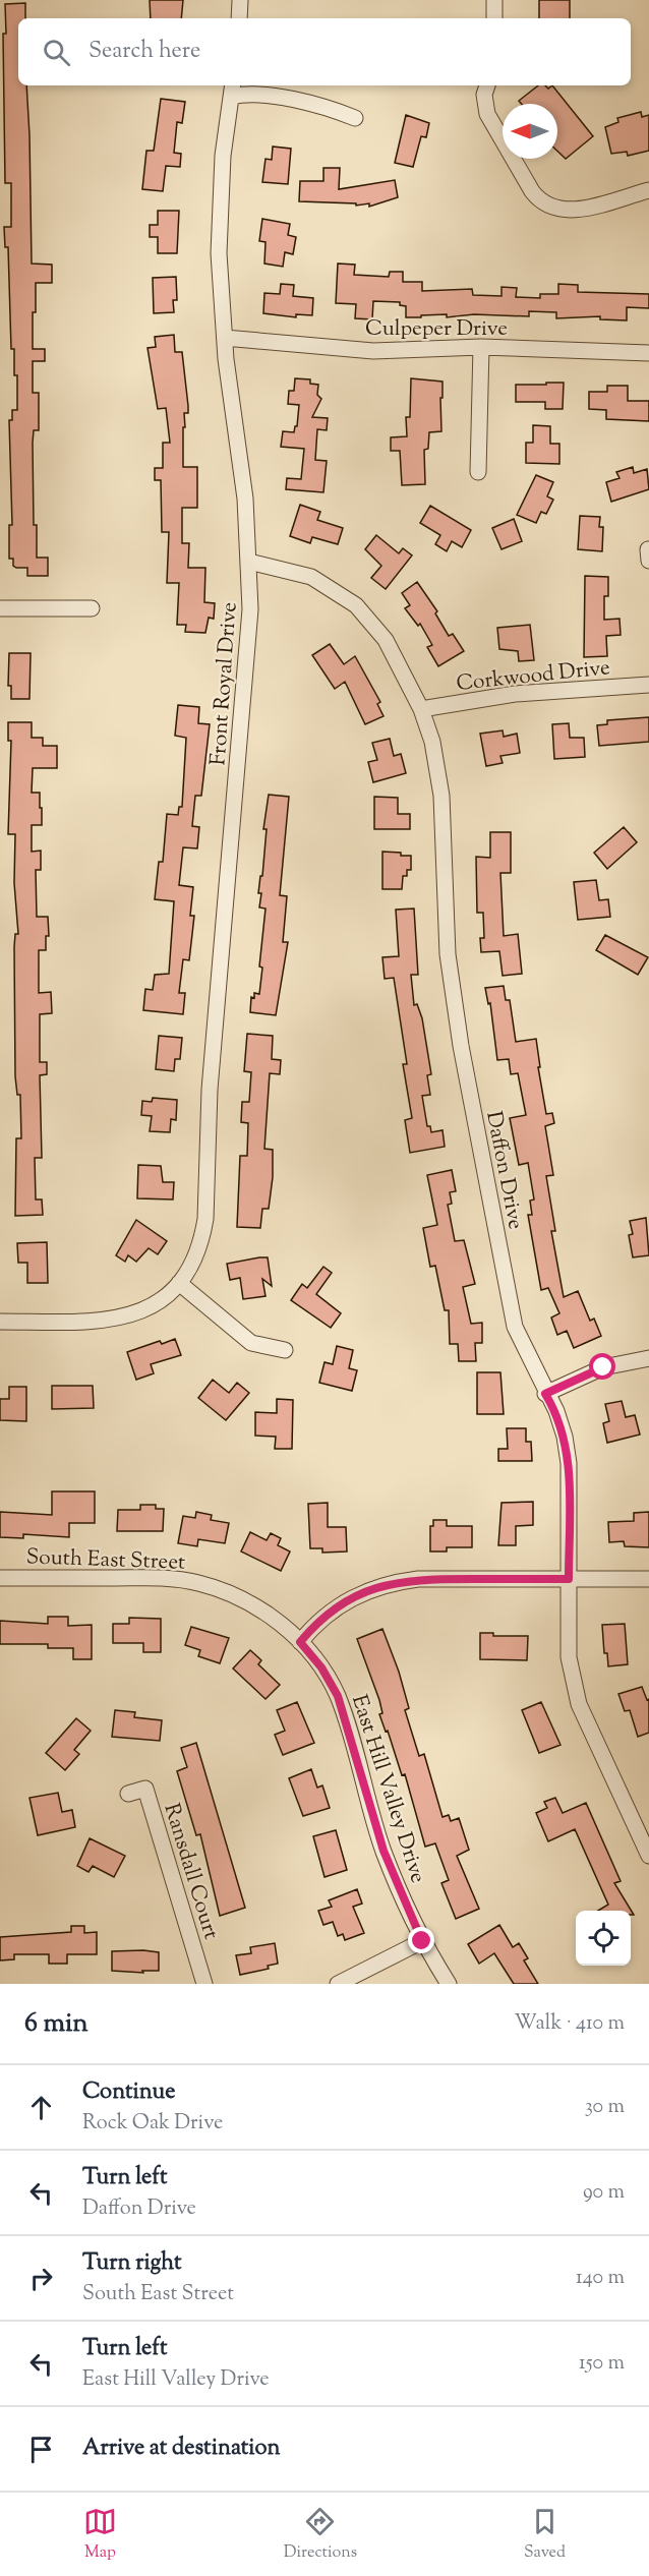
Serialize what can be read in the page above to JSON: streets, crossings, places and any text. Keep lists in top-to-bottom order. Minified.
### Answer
{"streets":{"street":["Culpeper Drive","Corkwood Drive","Front Royal Drive","Daffon Drive","South East Street","East Hill Valley Drive","Ransdall Court"]},"crossings":[["Culpeper Drive","Front Royal Drive"],["Corkwood Drive","Daffon Drive"],["Front Royal Drive","Daffon Drive"],["South East Street","East Hill Valley Drive"]],"north":"left","page":{"search":"Search here","heading":["6 min","Walk · 410 m"],"list":[["Continue","Rock Oak Drive","30 m"],["Turn left","Daffon Drive","90 m"],["Turn right","South East Street","140 m"],["Turn left","East Hill Valley Drive","150 m"],"Arrive at destination"],"nav":["Map","Directions","Saved"]}}
